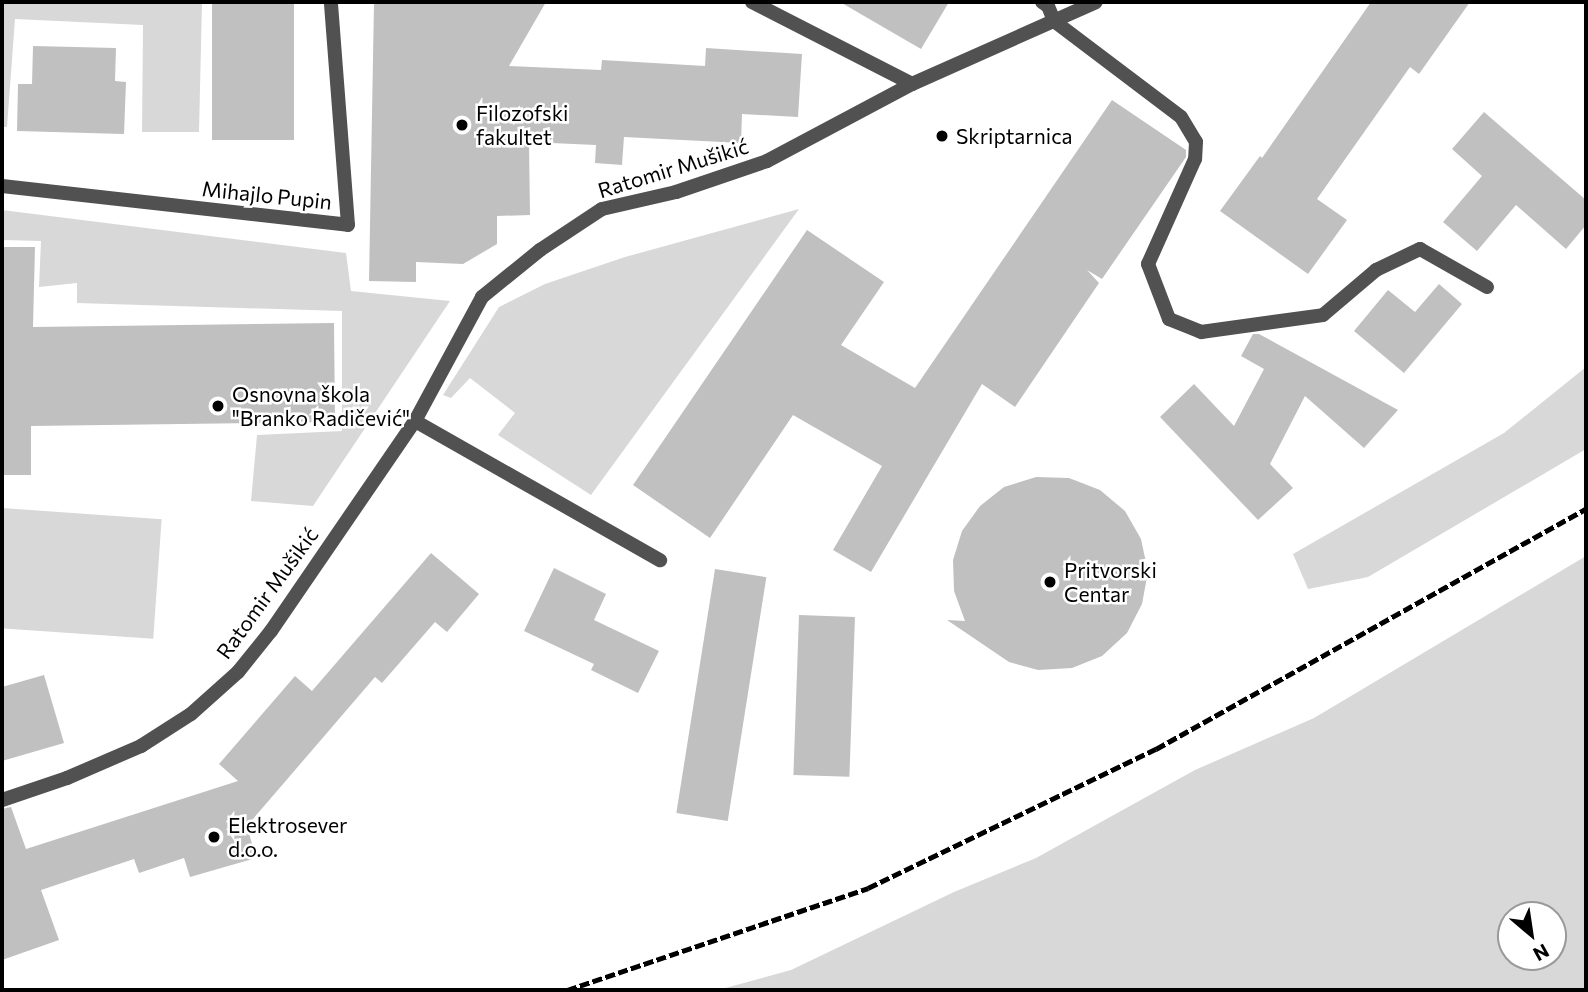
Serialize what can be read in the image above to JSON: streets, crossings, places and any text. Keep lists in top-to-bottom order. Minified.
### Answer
{"streets":{"street":["Ratomir Mušikić","Mihajlo Pupin"]},"places":["Filozofski fakultet","Skriptarnica","Osnovna škola \"Branko Radičević\"","Pritvorski Centar","Elektrosever d.o.o."],"north":"bottom right"}
